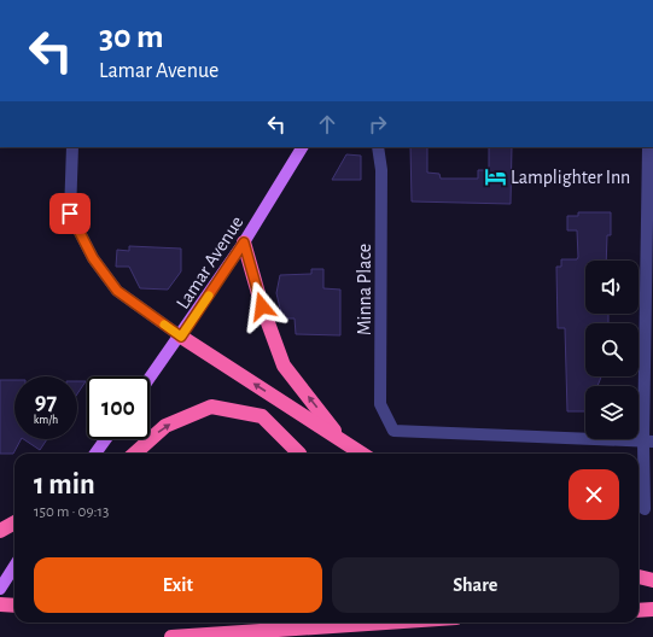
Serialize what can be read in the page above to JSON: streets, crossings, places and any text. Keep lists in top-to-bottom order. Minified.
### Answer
{"streets":{"main road":["Lamar Avenue"],"street":["Minna Place"]},"places":{"hotel":["Lamplighter Inn"]},"page":{"turn":["30 m","Lamar Avenue"],"speed":"97 km/h","limit":"100","heading":["1 min","150 m · 09:13"],"buttons":["Exit","Share"]}}
